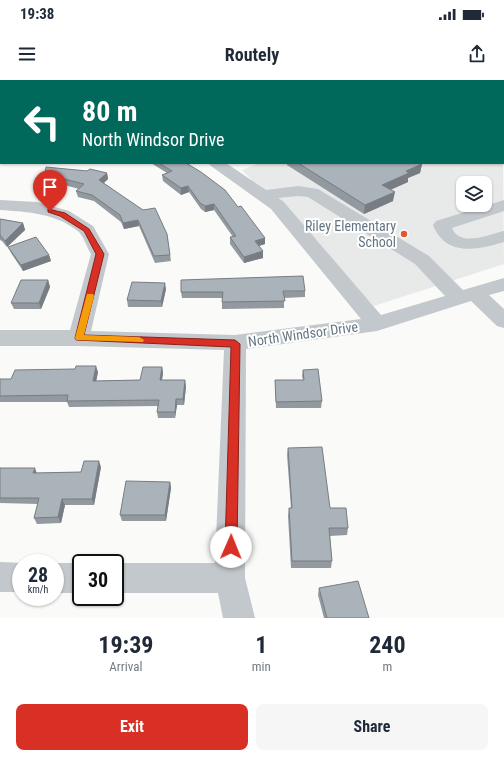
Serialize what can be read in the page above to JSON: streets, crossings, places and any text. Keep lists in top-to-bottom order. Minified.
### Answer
{"streets":{"street":["North Windsor Drive"]},"places":["Riley Elementary School"],"page":{"status":"19:38","header":"Routely","turn":["80 m","North Windsor Drive"],"speed":"28 km/h","limit":"30","eta":["19:39","Arrival","1","min","240","m"],"buttons":["Exit","Share"]}}
